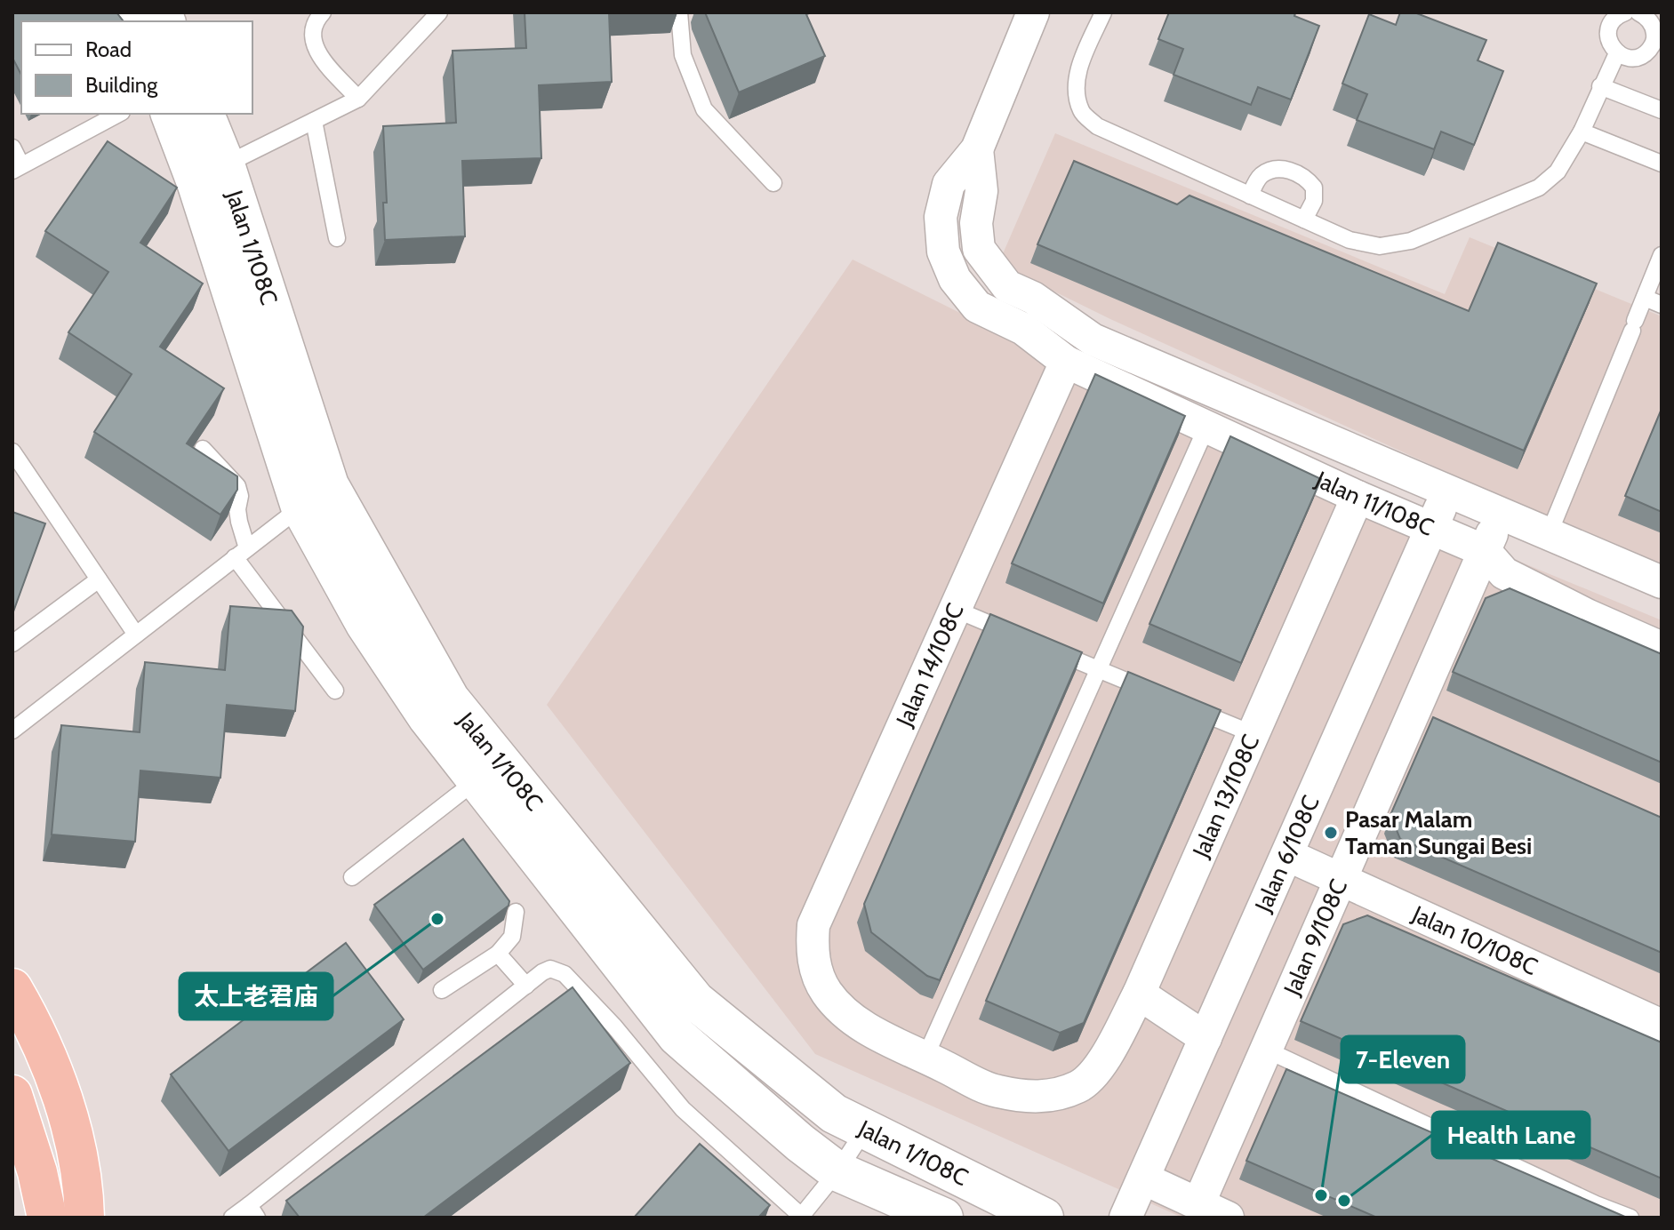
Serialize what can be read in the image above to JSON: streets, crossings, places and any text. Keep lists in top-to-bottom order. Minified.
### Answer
{"streets":{"street":["Jalan 1/108C","Jalan 11/108C","Jalan 14/108C","Jalan 13/108C","Jalan 6/108C","Jalan 9/108C","Jalan 10/108C"]},"crossings":[["Jalan 11/108C","Jalan 14/108C"],["Jalan 11/108C","Jalan 13/108C"],["Jalan 11/108C","Jalan 6/108C"],["Jalan 11/108C","Jalan 9/108C"],["Jalan 14/108C","Jalan 13/108C"],["Jalan 6/108C","Jalan 10/108C"],["Jalan 9/108C","Jalan 10/108C"]],"places":["Pasar Malam Taman Sungai Besi","太上老君庙","7-Eleven","Health Lane"],"legend":["Road","Building"]}
